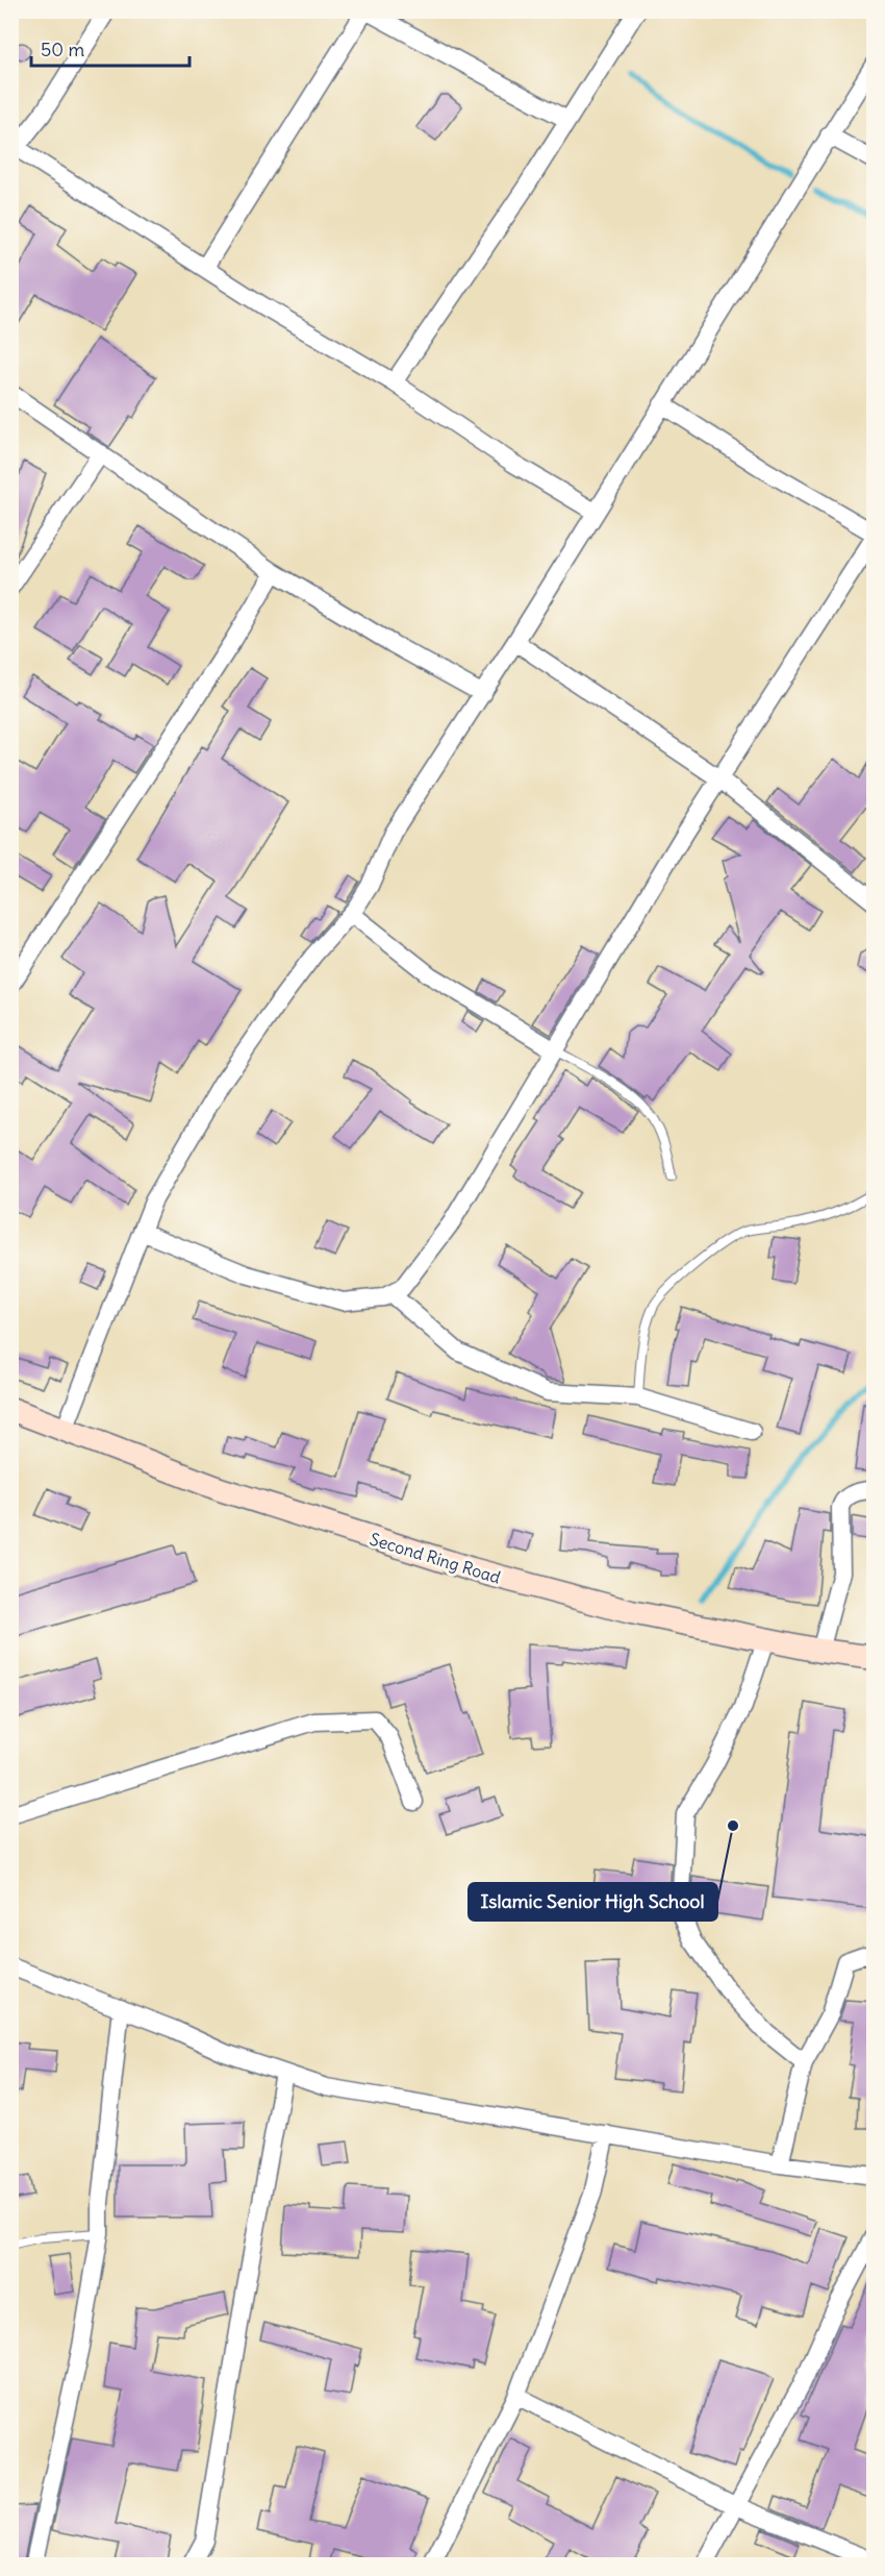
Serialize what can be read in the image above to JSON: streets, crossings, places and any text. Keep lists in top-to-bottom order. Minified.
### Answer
{"streets":{"main road":["Second Ring Road"]},"places":["Islamic Senior High School"],"scale_bar":"50 m"}
